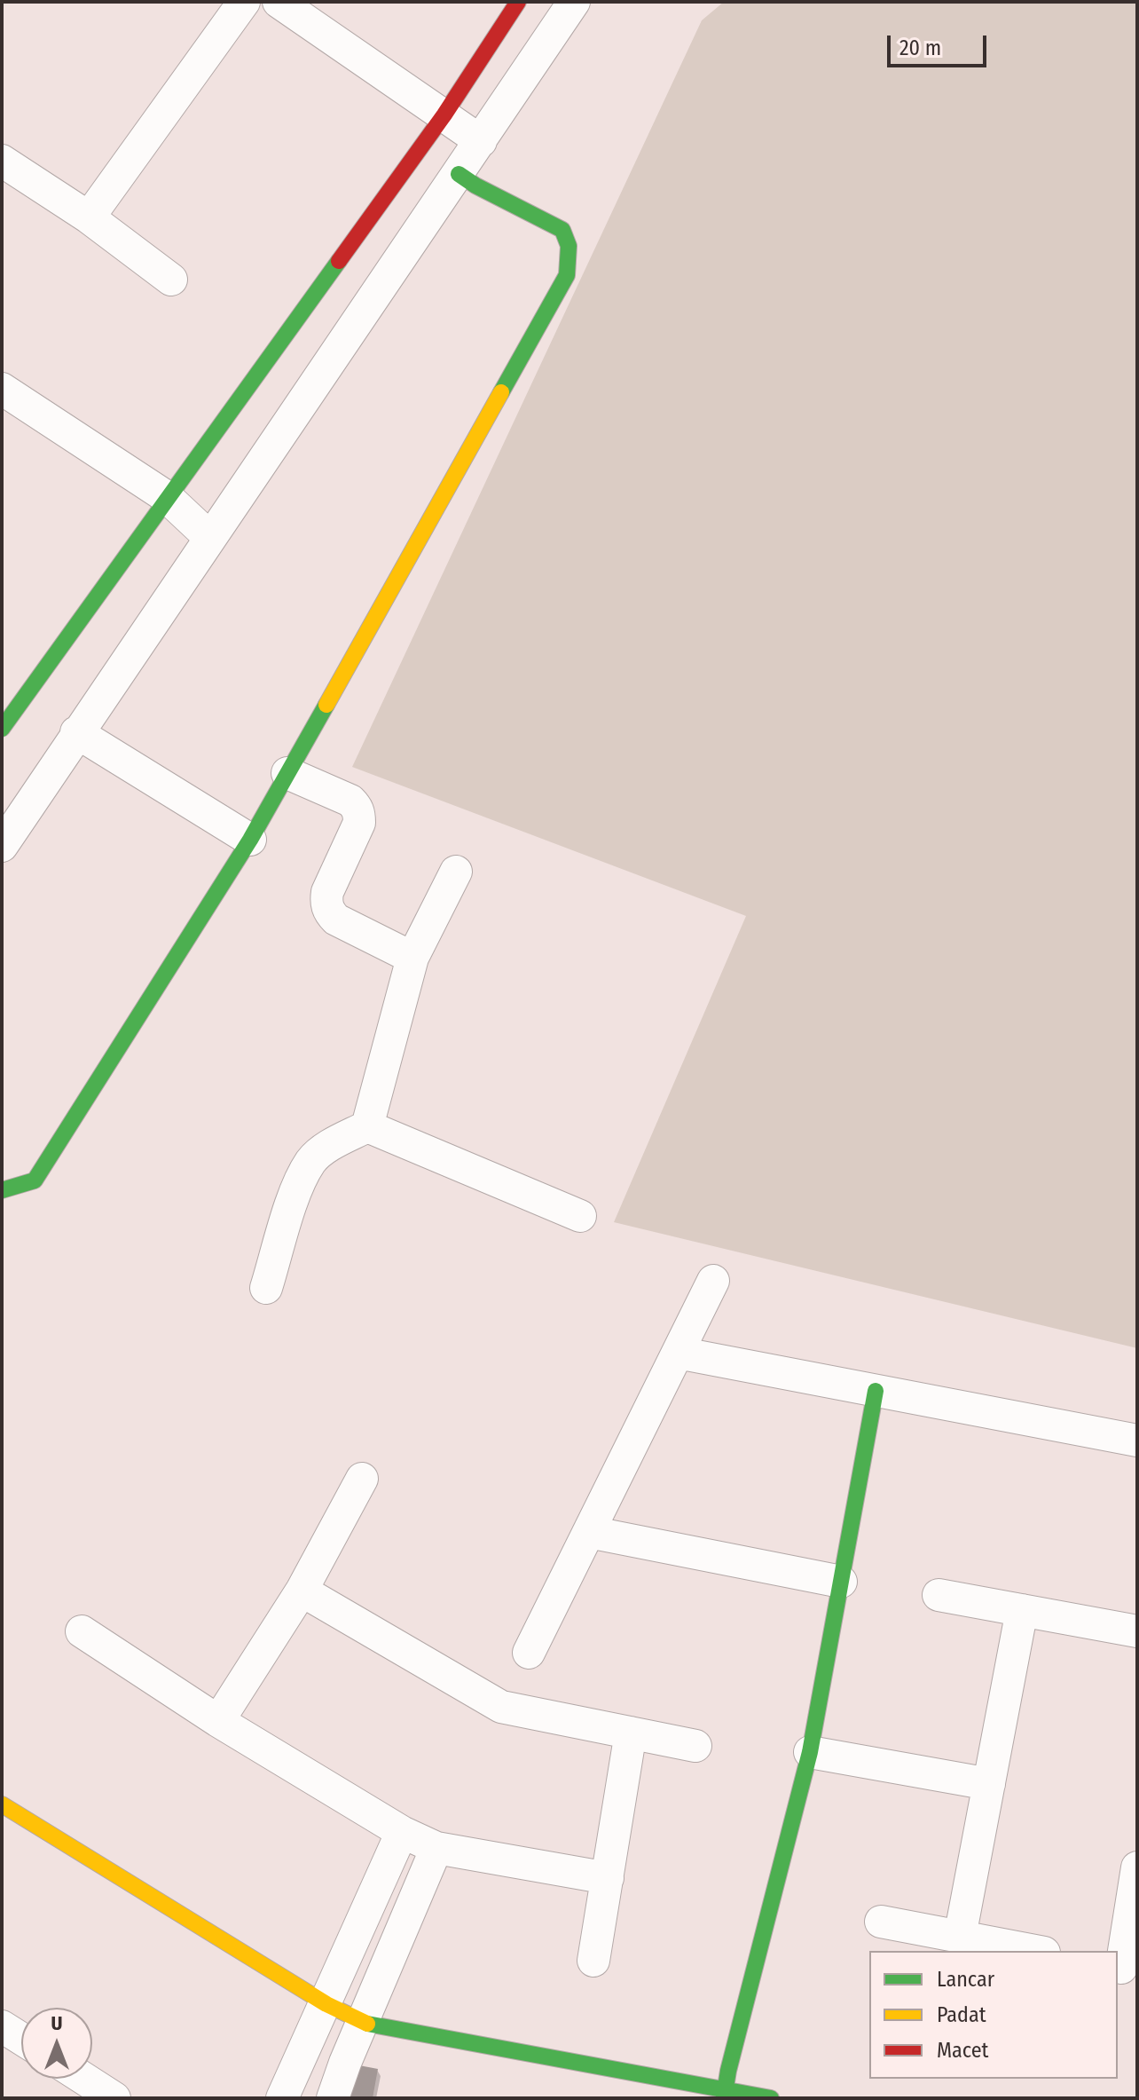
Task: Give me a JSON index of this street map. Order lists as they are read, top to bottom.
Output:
{
  "legend": ["Lancar", "Padat", "Macet"],
  "scale_bar": "20 m",
  "north": "top"
}
